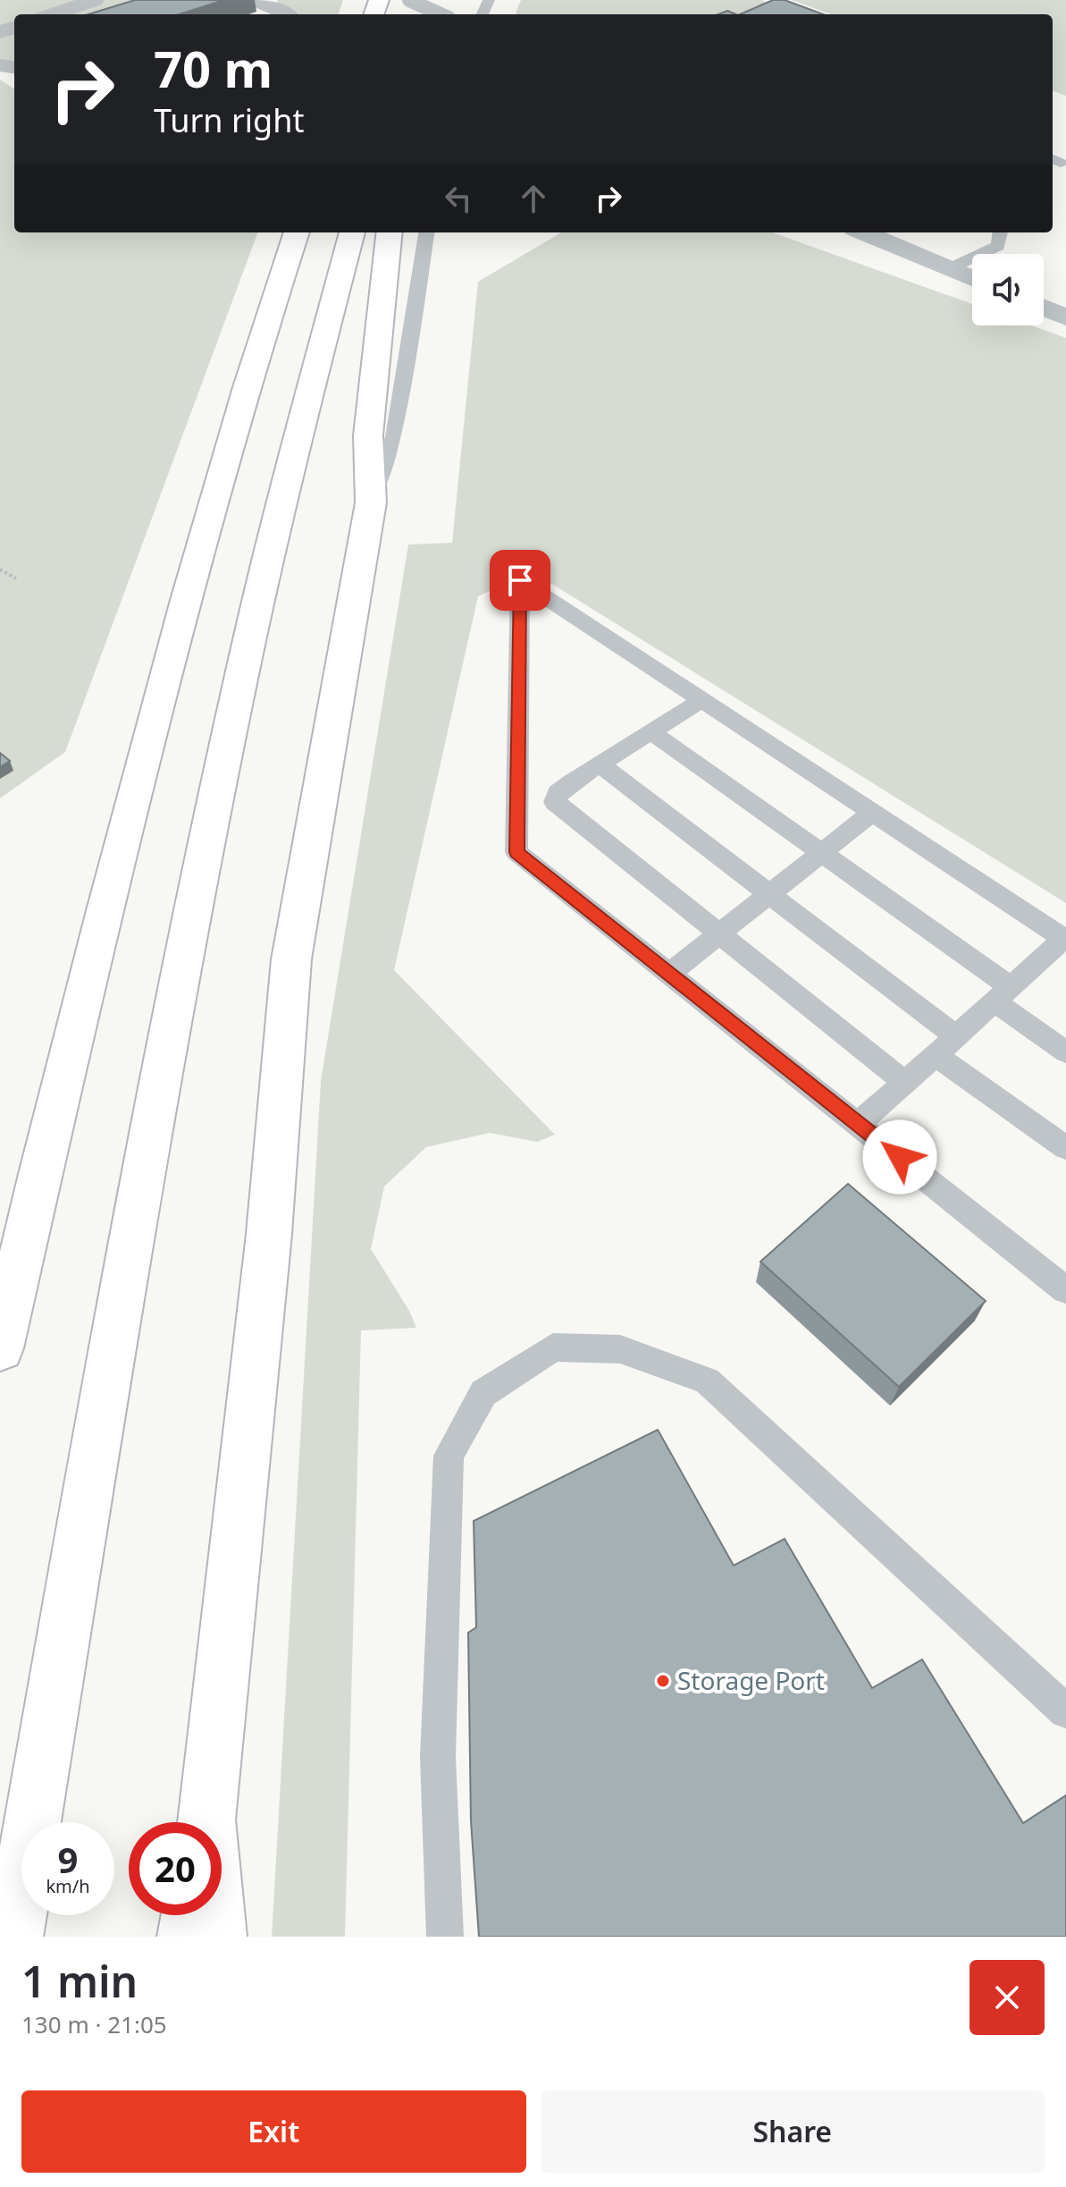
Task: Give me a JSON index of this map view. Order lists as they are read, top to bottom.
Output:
{
  "places": ["Storage Port"],
  "page": {
    "turn": ["70 m", "Turn right"],
    "speed": "9 km/h",
    "limit": "20",
    "heading": ["1 min", "130 m · 21:05"],
    "buttons": ["Exit", "Share"]
  }
}
